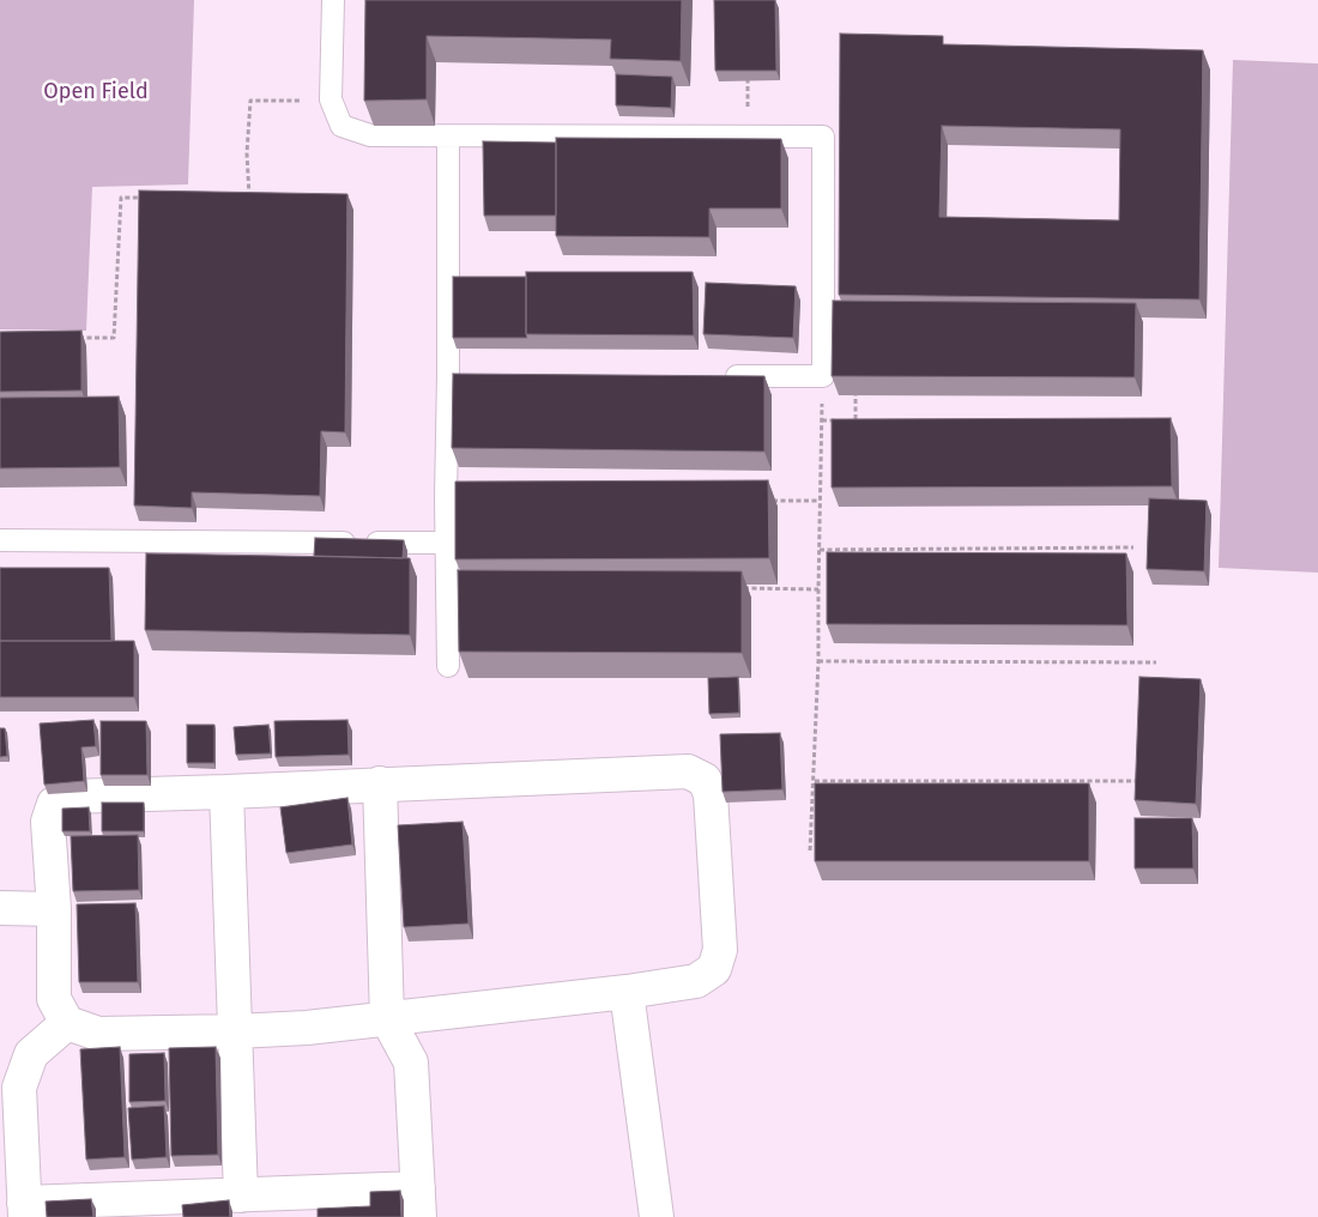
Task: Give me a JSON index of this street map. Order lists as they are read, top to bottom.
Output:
{
  "parks": ["Open Field"]
}
